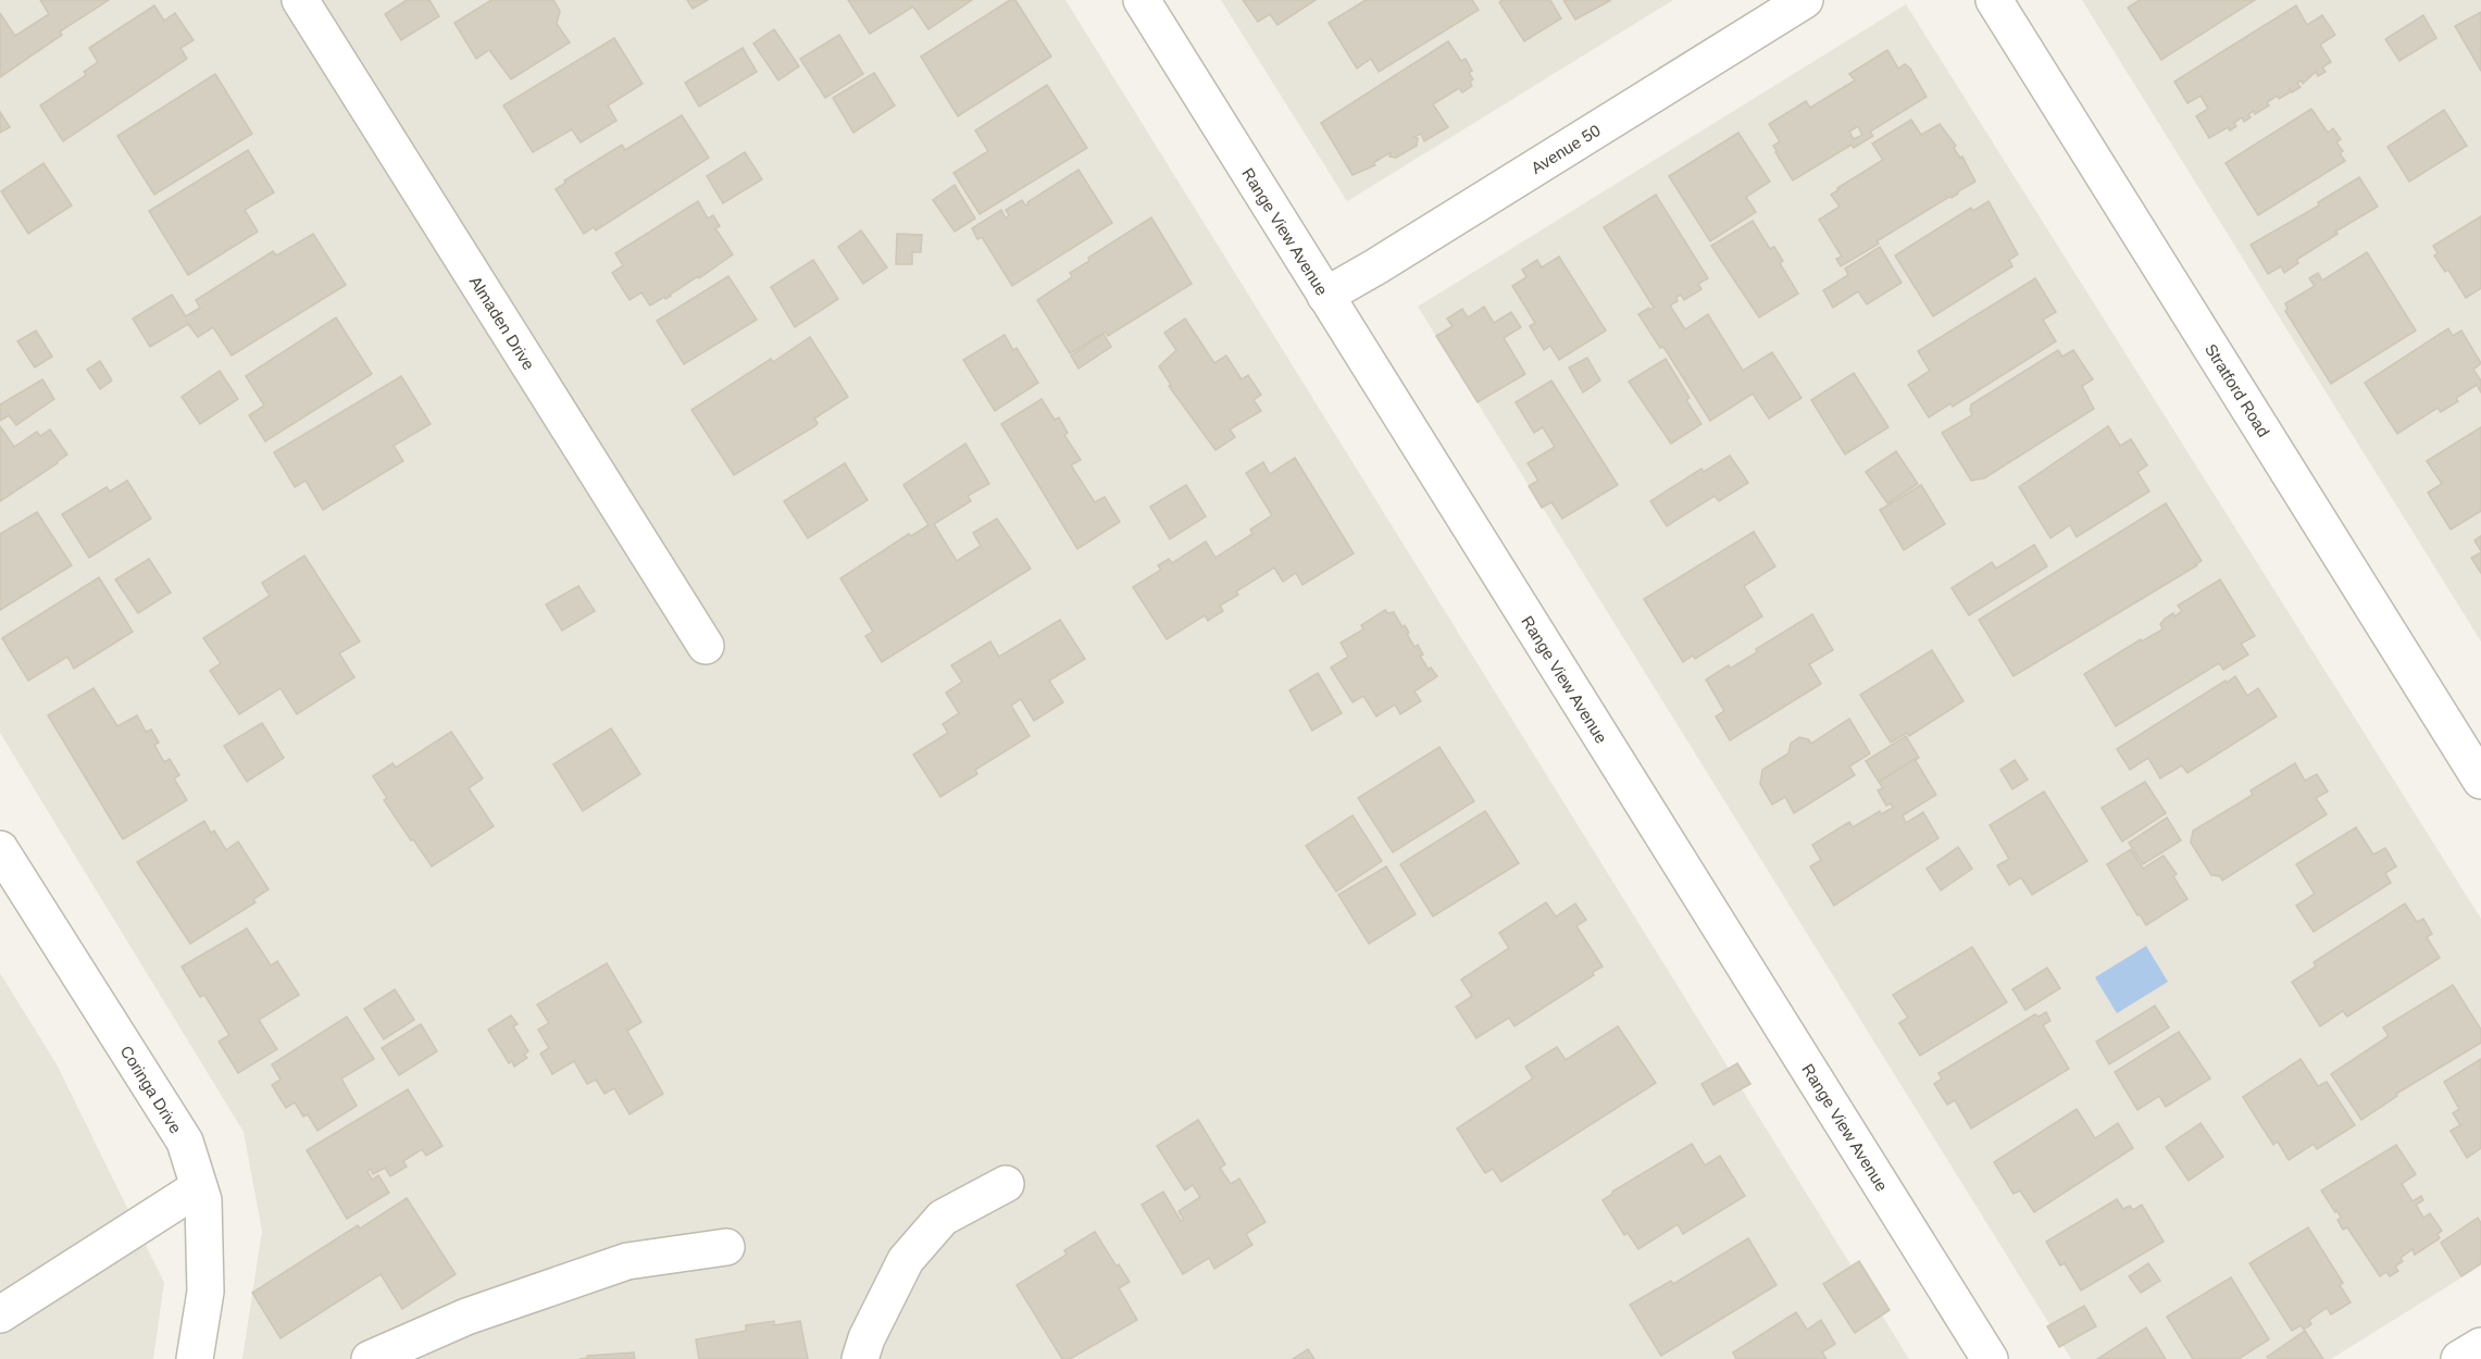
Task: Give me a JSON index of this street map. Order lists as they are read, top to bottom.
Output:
{
  "streets": {
    "street": [
      "Avenue 50",
      "Range View Avenue",
      "Almaden Drive",
      "Stratford Road",
      "Coringa Drive"
    ]
  },
  "crossings": [
    ["Avenue 50", "Range View Avenue"]
  ]
}
